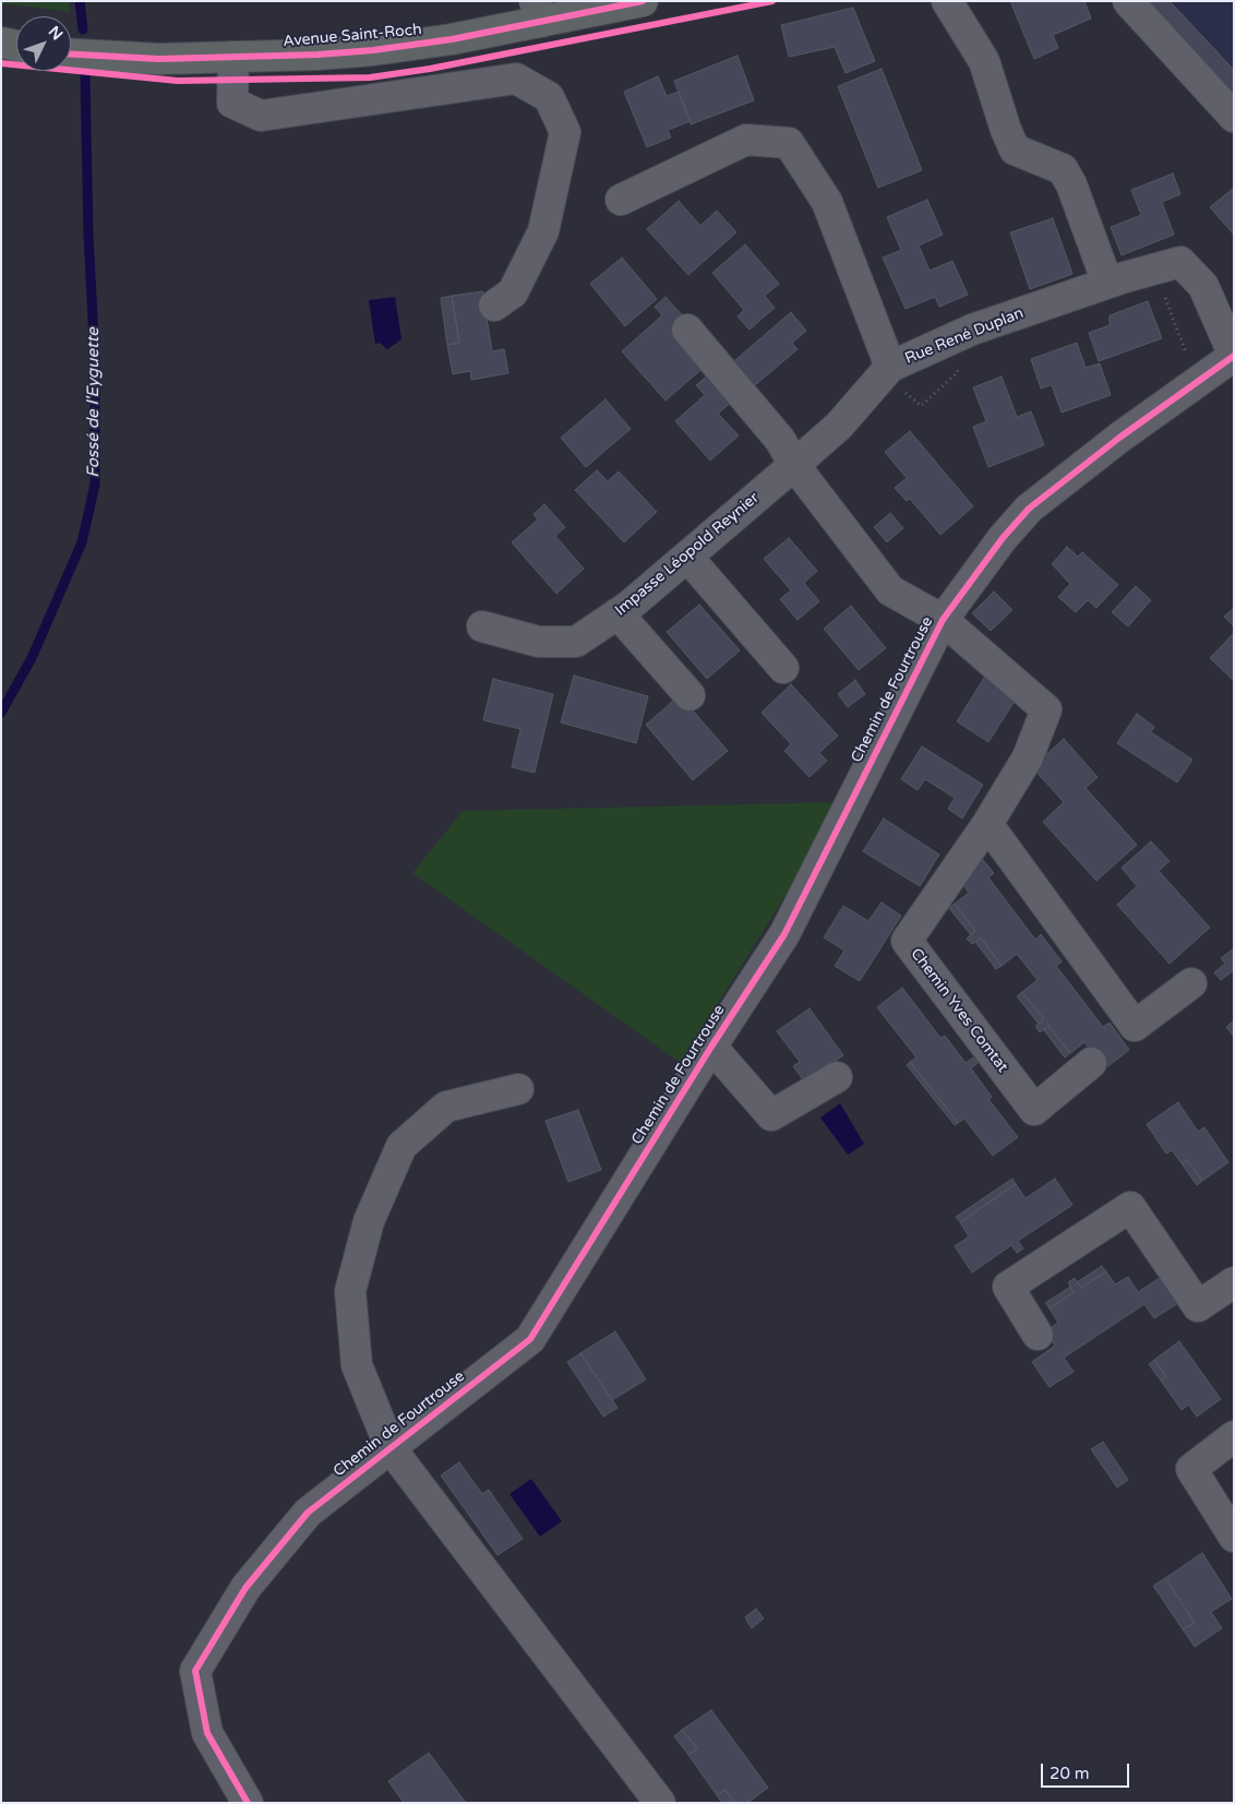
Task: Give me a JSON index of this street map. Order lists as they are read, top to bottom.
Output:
{
  "streets": {
    "main road": ["Avenue Saint-Roch"],
    "street": [
      "Rue René Duplan",
      "Impasse Léopold Reynier",
      "Chemin de Fourtrouse",
      "Chemin Yves Comtat"
    ]
  },
  "crossings": [
    ["Rue René Duplan", "Impasse Léopold Reynier"],
    ["Rue René Duplan", "Chemin de Fourtrouse"],
    ["Chemin de Fourtrouse", "Chemin Yves Comtat"]
  ],
  "water": ["Fossé de l'Eyguette"],
  "scale_bar": "20 m",
  "north": "top right"
}
